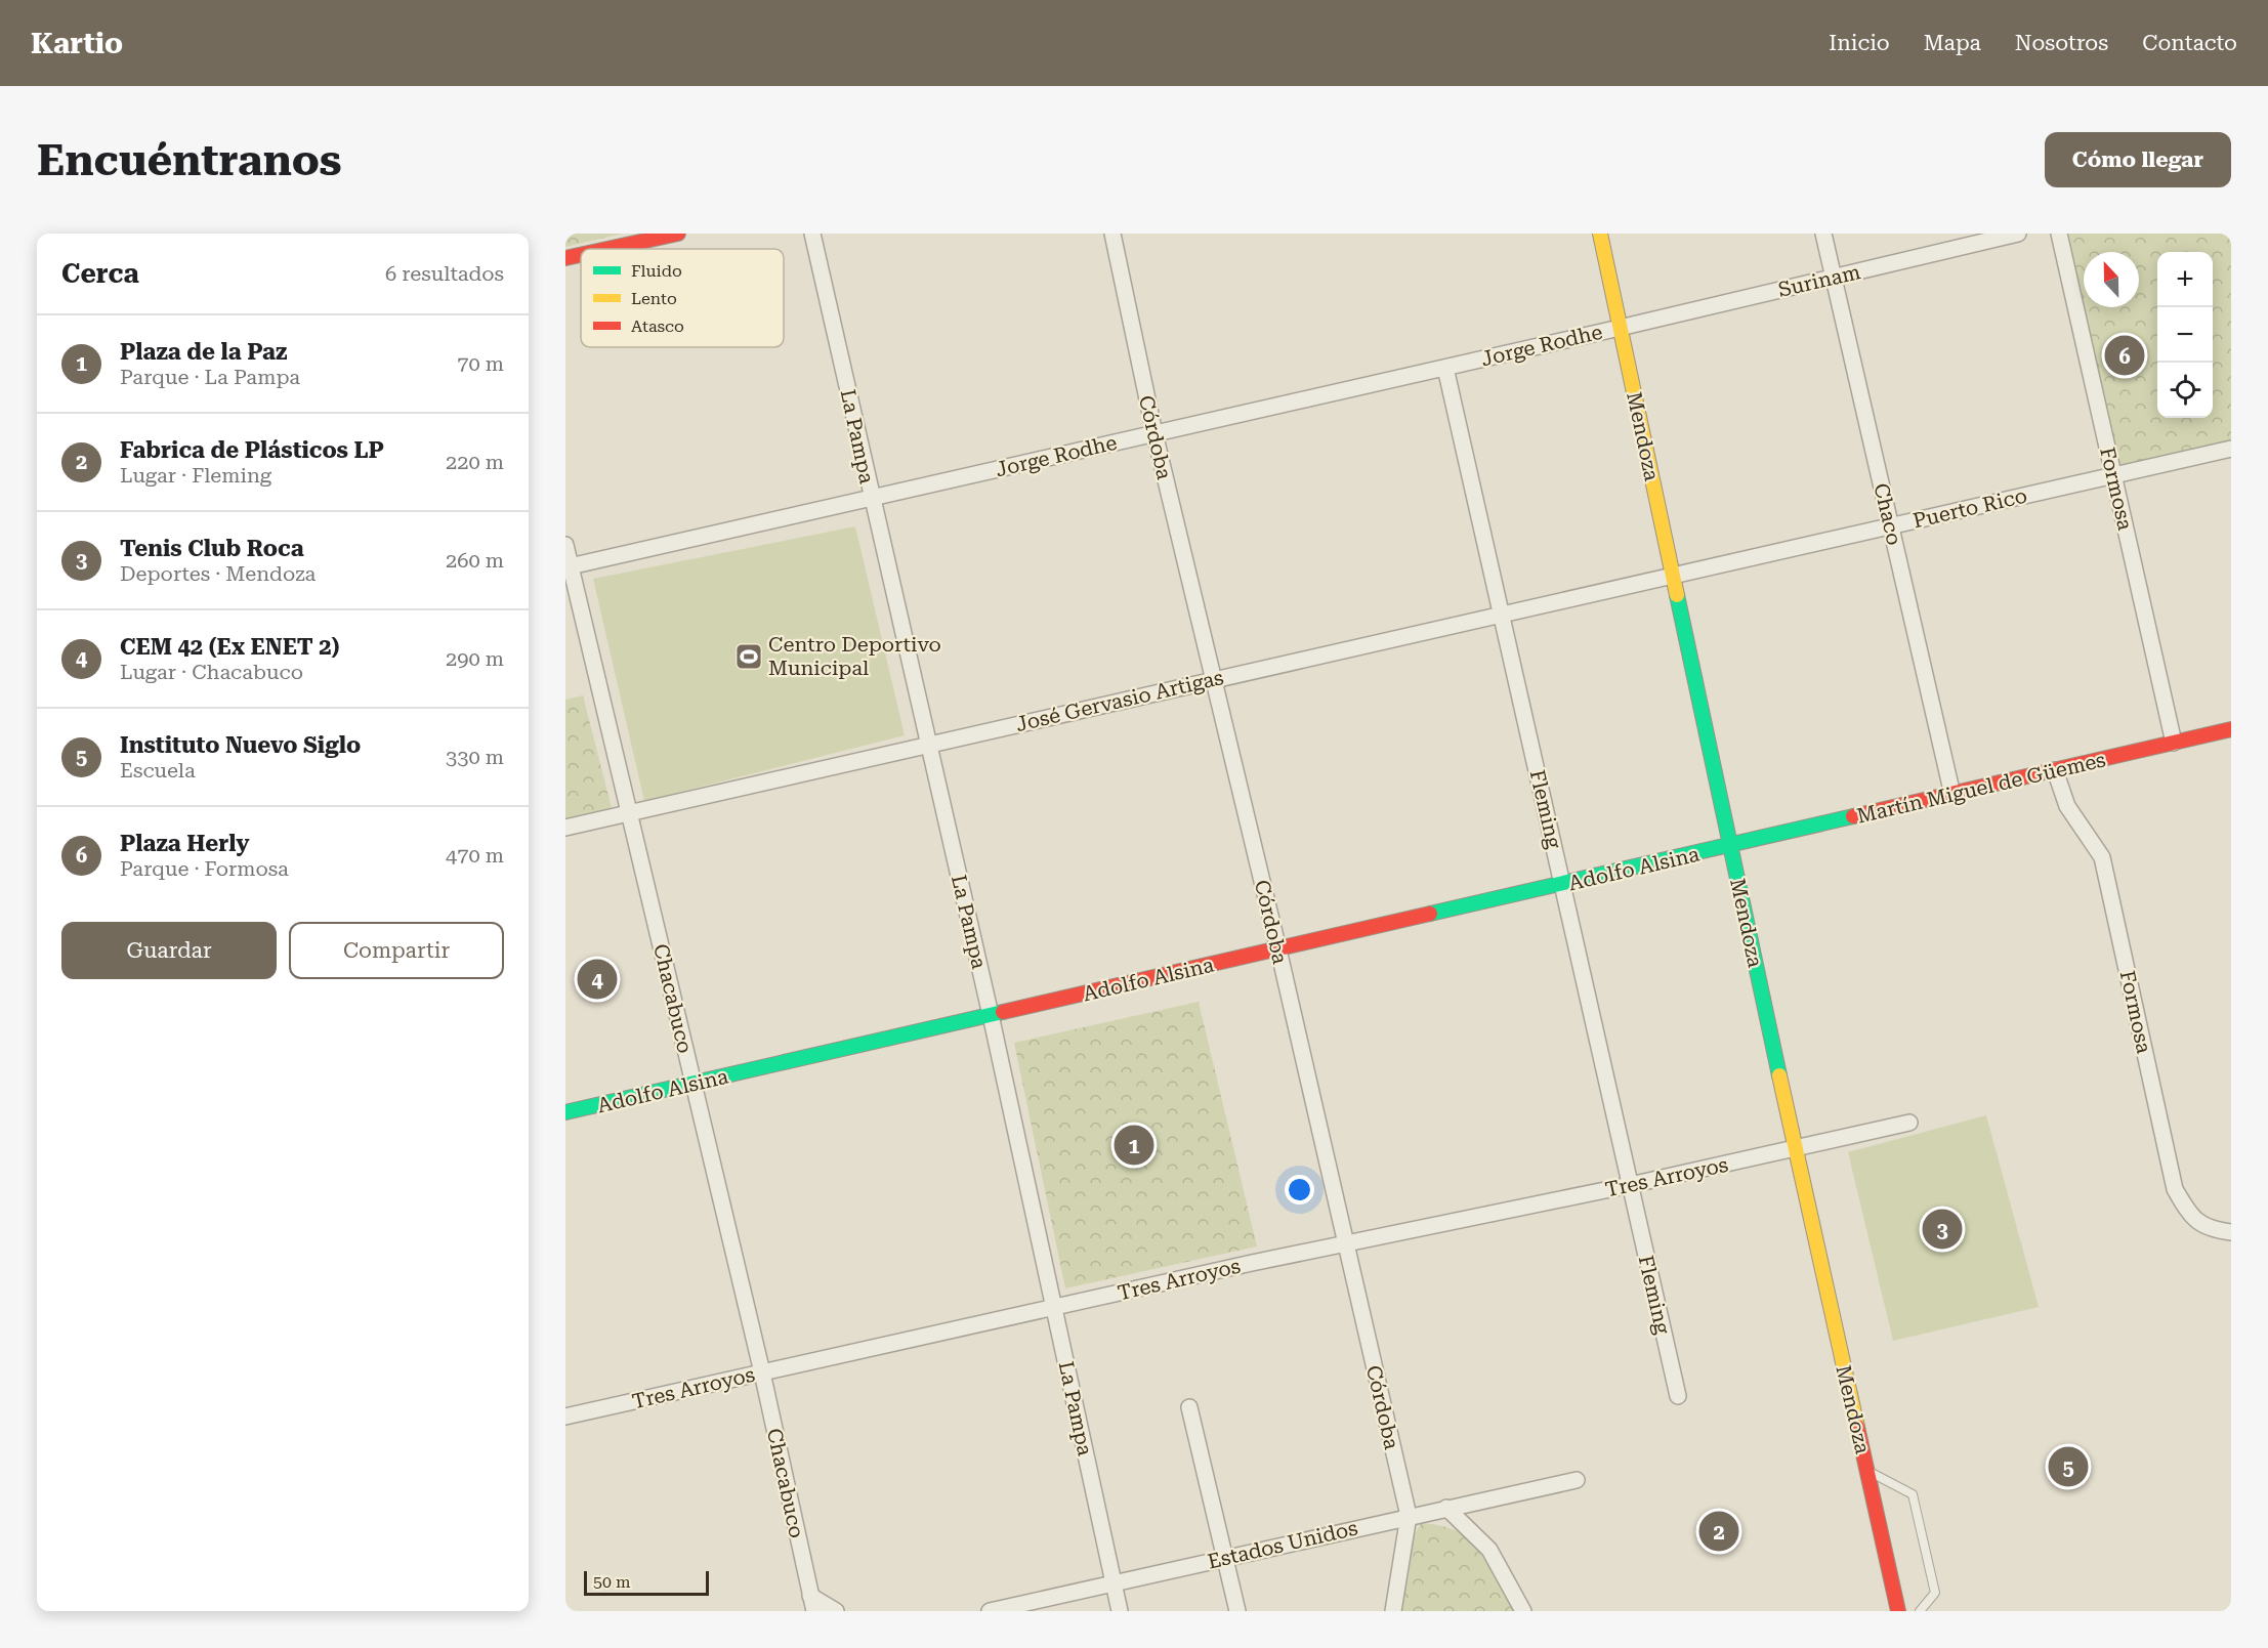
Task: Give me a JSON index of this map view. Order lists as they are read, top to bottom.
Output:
{
  "streets": {
    "main road": ["Mendoza", "Martín Miguel de Güemes", "Adolfo Alsina"],
    "street": [
      "Surinam",
      "Jorge Rodhe",
      "La Pampa",
      "Córdoba",
      "Formosa",
      "Puerto Rico",
      "Chaco",
      "José Gervasio Artigas",
      "Fleming",
      "Chacabuco",
      "Tres Arroyos",
      "Estados Unidos"
    ]
  },
  "crossings": [
    ["Surinam", "Jorge Rodhe"],
    ["Surinam", "Mendoza"],
    ["Surinam", "Chaco"],
    ["Jorge Rodhe", "La Pampa"],
    ["Jorge Rodhe", "Mendoza"],
    ["Jorge Rodhe", "Córdoba"],
    ["Jorge Rodhe", "Fleming"],
    ["Jorge Rodhe", "Chacabuco"],
    ["La Pampa", "José Gervasio Artigas"],
    ["La Pampa", "Adolfo Alsina"],
    ["La Pampa", "Tres Arroyos"],
    ["La Pampa", "Estados Unidos"],
    ["Mendoza", "Puerto Rico"],
    ["Mendoza", "José Gervasio Artigas"],
    ["Mendoza", "Martín Miguel de Güemes"],
    ["Mendoza", "Adolfo Alsina"],
    ["Mendoza", "Tres Arroyos"],
    ["Córdoba", "José Gervasio Artigas"],
    ["Córdoba", "Adolfo Alsina"],
    ["Córdoba", "Tres Arroyos"],
    ["Córdoba", "Estados Unidos"],
    ["Formosa", "Puerto Rico"],
    ["Formosa", "Martín Miguel de Güemes"],
    ["Puerto Rico", "Chaco"],
    ["Puerto Rico", "José Gervasio Artigas"],
    ["Chaco", "Martín Miguel de Güemes"],
    ["José Gervasio Artigas", "Fleming"],
    ["José Gervasio Artigas", "Chacabuco"],
    ["Martín Miguel de Güemes", "Adolfo Alsina"],
    ["Fleming", "Adolfo Alsina"],
    ["Fleming", "Tres Arroyos"],
    ["Adolfo Alsina", "Chacabuco"],
    ["Chacabuco", "Tres Arroyos"]
  ],
  "places": {
    "sports": ["Centro Deportivo Municipal"]
  },
  "legend": ["Fluido", "Lento", "Atasco"],
  "scale_bar": "50 m",
  "north": "top",
  "page": {
    "header": "Kartio",
    "nav": [
      "Inicio",
      "Mapa",
      "Nosotros",
      "Contacto"
    ],
    "buttons": [
      "Cómo llegar",
      ["Guardar", "Compartir"]
    ],
    "title": "Encuéntranos",
    "heading": ["Cerca", "6 resultados"],
    "map_buttons": ["+", "−"],
    "list": [
      {
        "mark": "1",
        "name": "Plaza de la Paz",
        "note": "Parque · La Pampa",
        "value": "70 m"
      },
      {
        "mark": "2",
        "name": "Fabrica de Plásticos LP",
        "note": "Lugar · Fleming",
        "value": "220 m"
      },
      {
        "mark": "3",
        "name": "Tenis Club Roca",
        "note": "Deportes · Mendoza",
        "value": "260 m"
      },
      {
        "mark": "4",
        "name": "CEM 42 (Ex ENET 2)",
        "note": "Lugar · Chacabuco",
        "value": "290 m"
      },
      {
        "mark": "5",
        "name": "Instituto Nuevo Siglo",
        "note": "Escuela",
        "value": "330 m"
      },
      {
        "mark": "6",
        "name": "Plaza Herly",
        "note": "Parque · Formosa",
        "value": "470 m"
      }
    ],
    "pins": [
      "6",
      "4",
      "1",
      "3",
      "5",
      "2"
    ],
    "scale": "50 m"
  }
}
